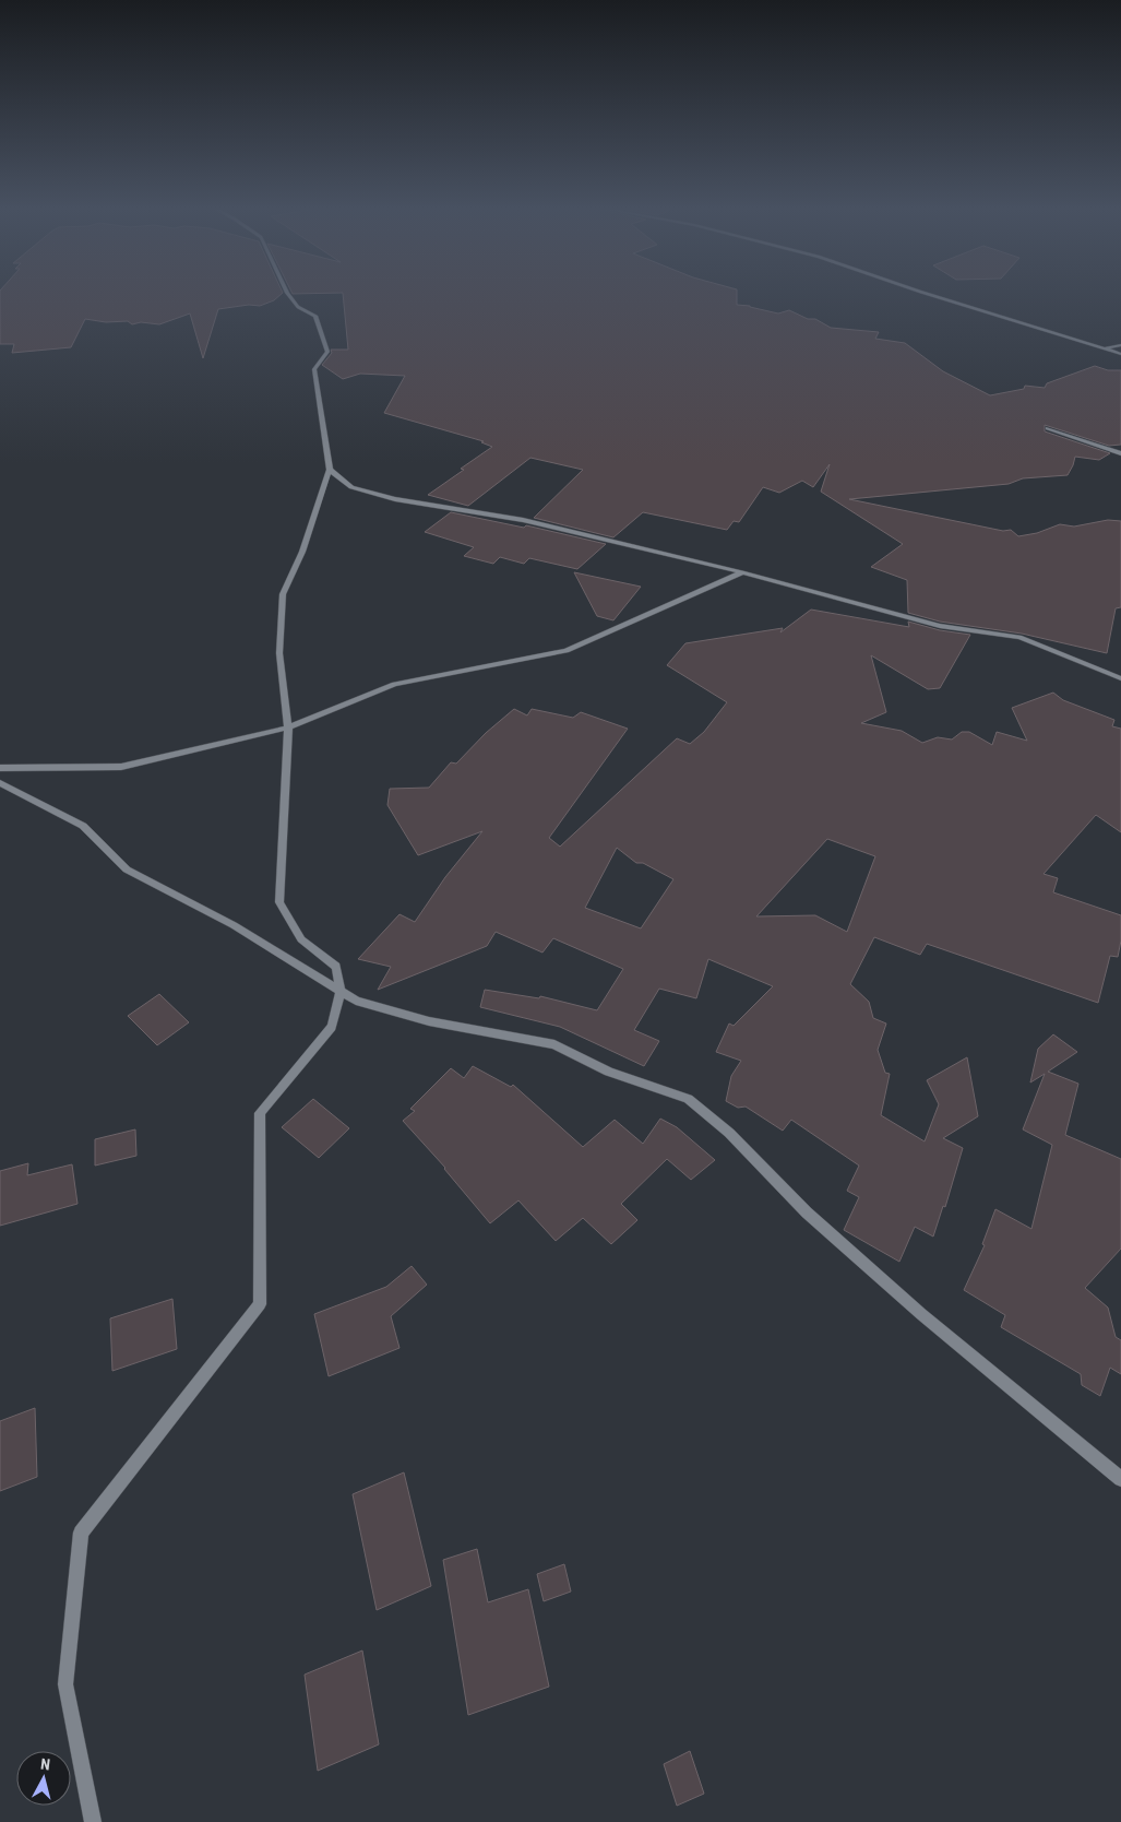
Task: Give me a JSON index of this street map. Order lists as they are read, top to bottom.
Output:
{
  "north": "top"
}
